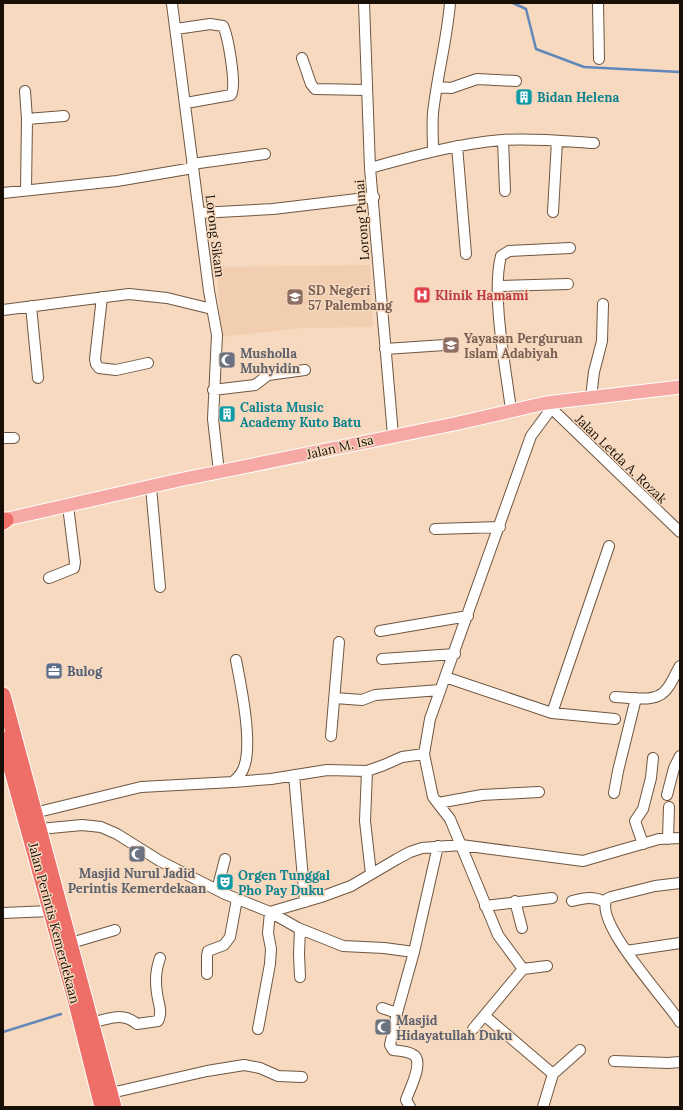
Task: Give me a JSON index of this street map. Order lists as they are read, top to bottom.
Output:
{
  "streets": {
    "highway": ["Jalan Perintis Kemerdekaan"],
    "main road": ["Jalan M. Isa"],
    "street": ["Lorong Punai", "Lorong Sikam", "Jalan Letda A. Rozak"]
  },
  "crossings": [
    ["Lorong Punai", "Jalan M. Isa"],
    ["Lorong Sikam", "Jalan M. Isa"],
    ["Jalan M. Isa", "Jalan Letda A. Rozak"]
  ],
  "places": {
    "building": ["Bidan Helena", "Calista Music Academy Kuto Batu"],
    "hospital": ["Klinik Hamami"],
    "school or university": ["SD Negeri 57 Palembang", "Yayasan Perguruan Islam Adabiyah"],
    "mosque": ["Musholla Muhyidin", "Masjid Nurul Jadid Perintis Kemerdekaan", "Masjid Hidayatullah Duku"],
    "office": ["Bulog"],
    "theatre": ["Orgen Tunggal Pho Pay Duku"]
  }
}
